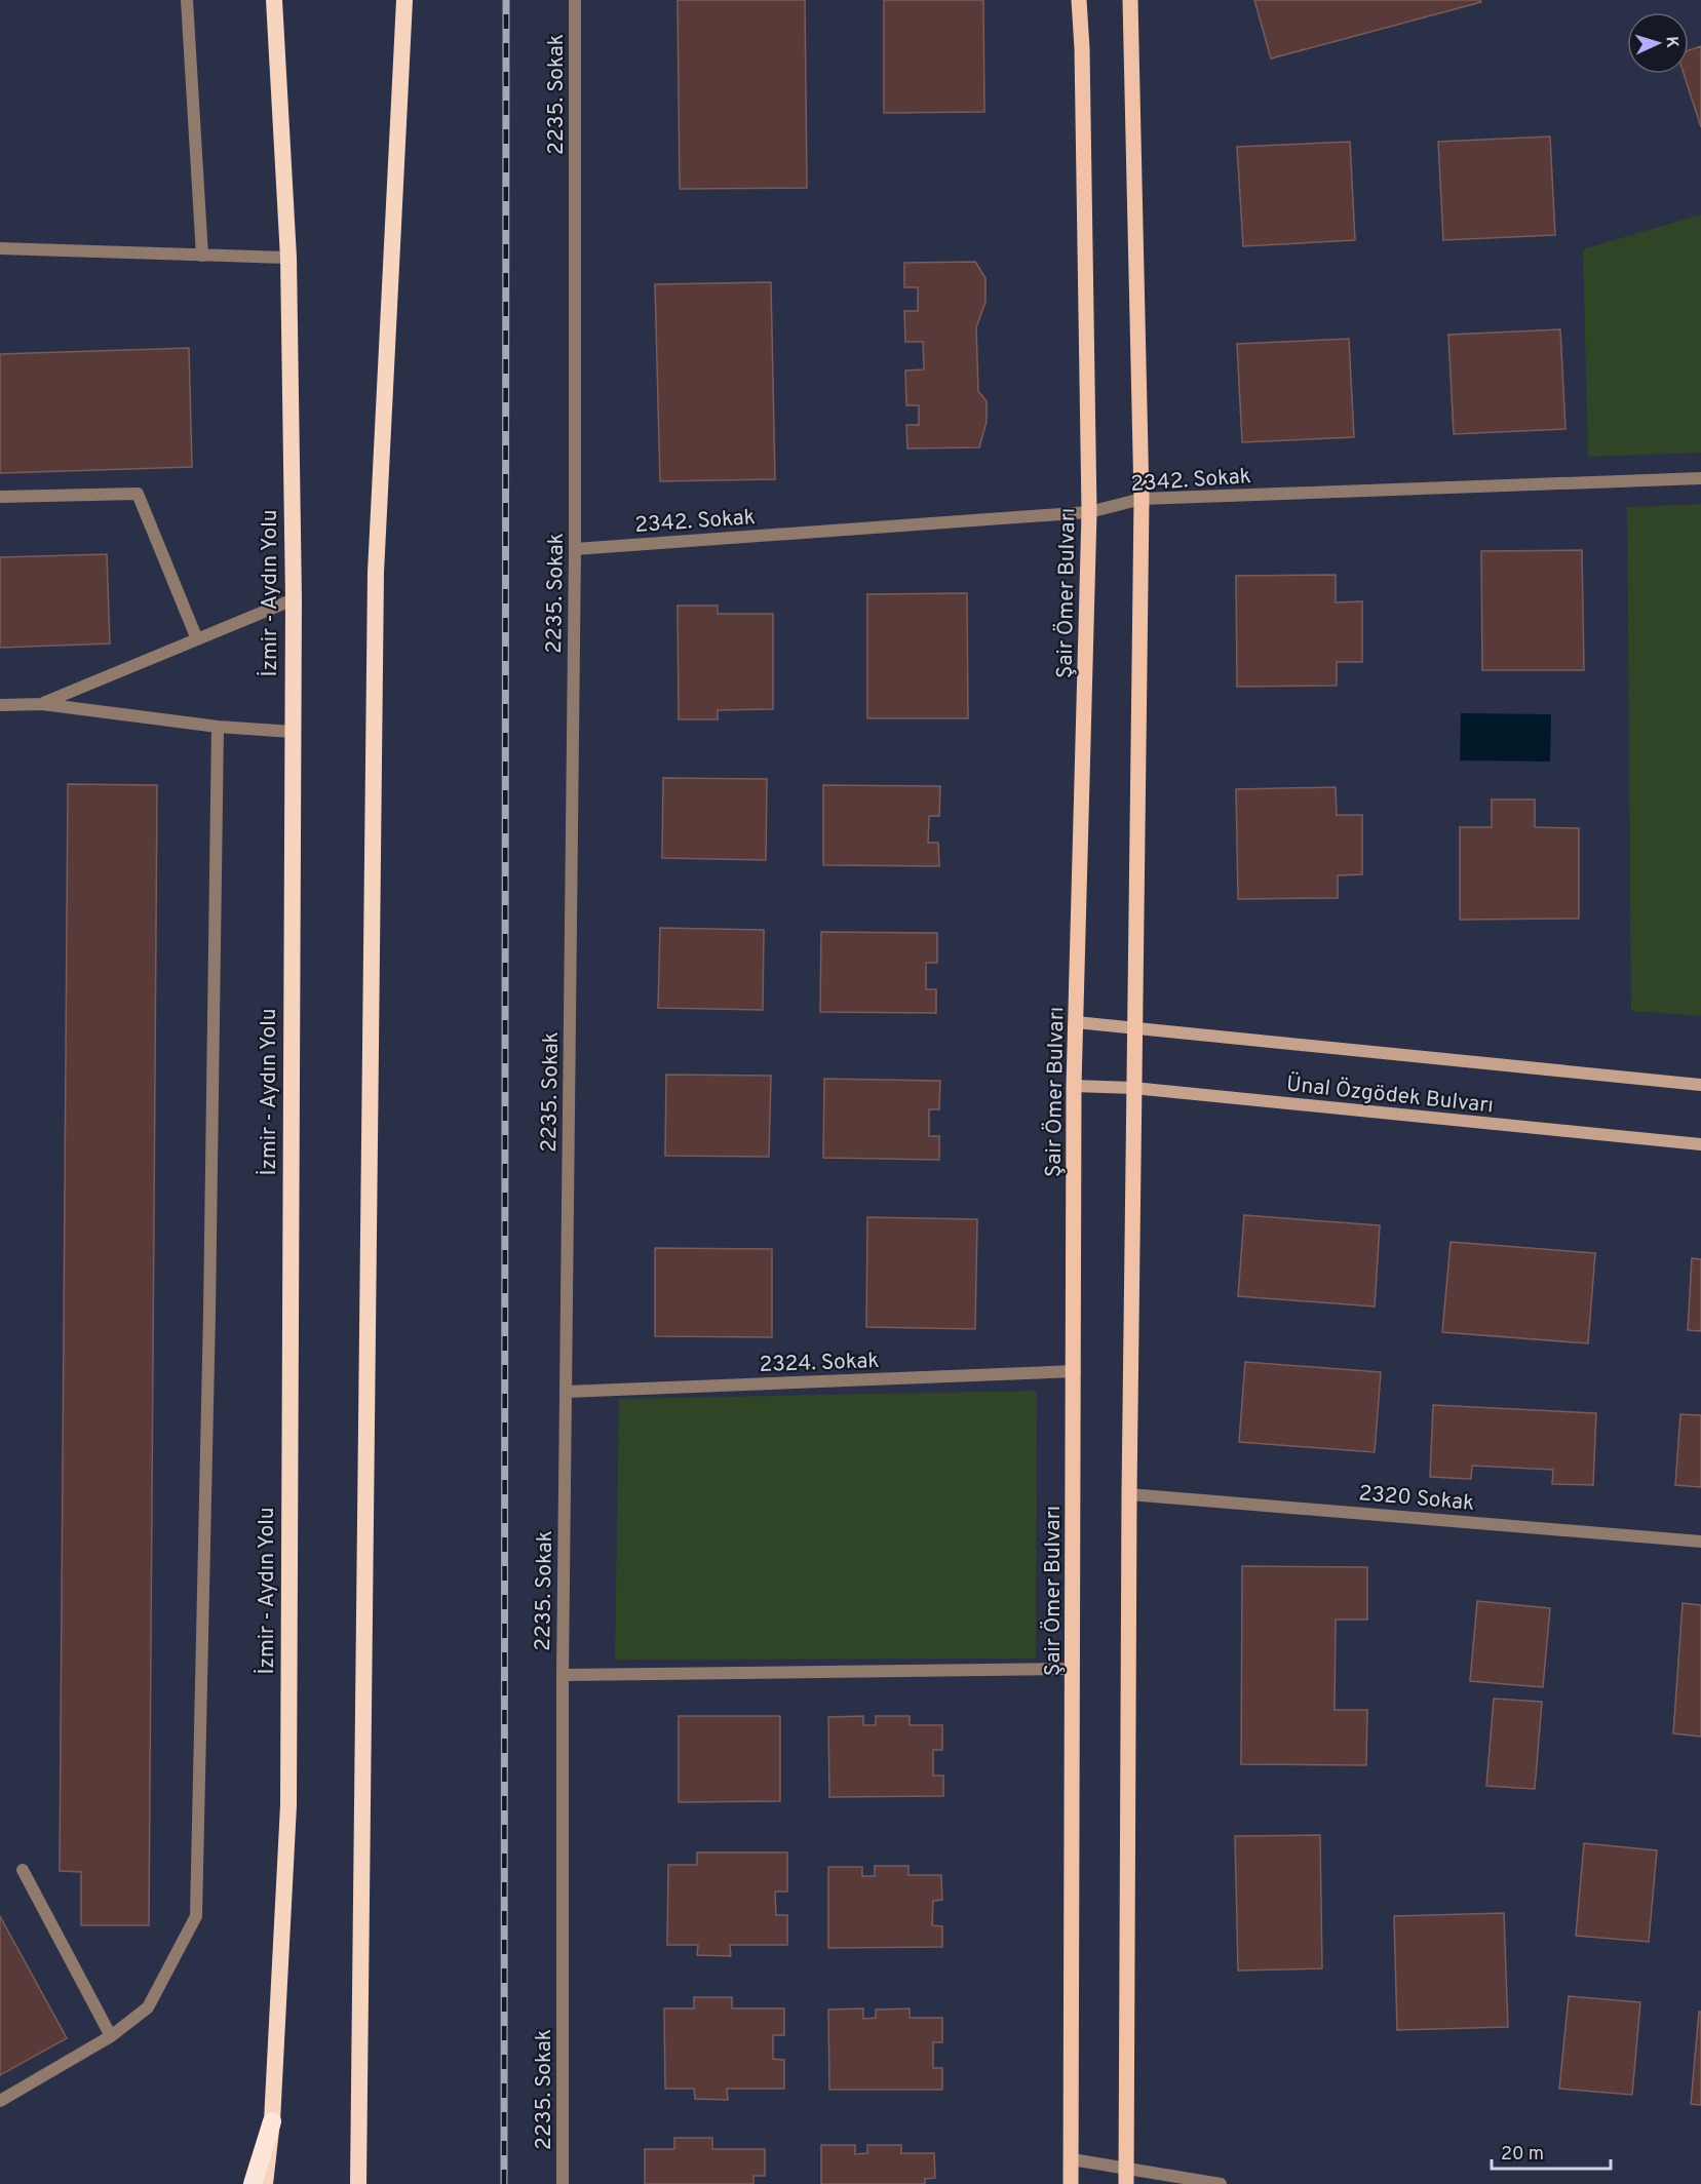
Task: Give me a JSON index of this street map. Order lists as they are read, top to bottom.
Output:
{
  "streets": {
    "highway": ["İzmir - Aydın Yolu"],
    "main road": ["Şair Ömer Bulvarı", "Ünal Özgödek Bulvarı"],
    "street": [
      "2235. Sokak",
      "2342. Sokak",
      "2324. Sokak",
      "2320 Sokak"
    ]
  },
  "crossings": [
    ["2235. Sokak", "2342. Sokak"],
    ["2235. Sokak", "2324. Sokak"],
    ["2342. Sokak", "Şair Ömer Bulvarı"],
    ["Şair Ömer Bulvarı", "Ünal Özgödek Bulvarı"],
    ["Şair Ömer Bulvarı", "2324. Sokak"]
  ],
  "scale_bar": "20 m",
  "north": "right"
}
